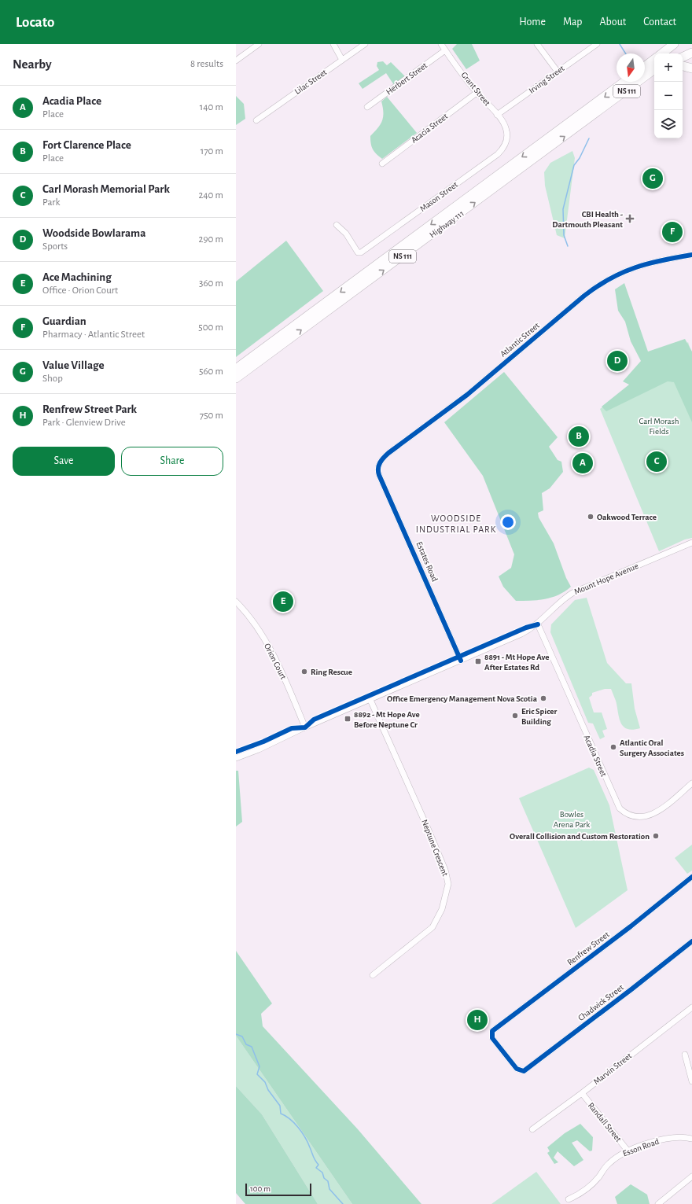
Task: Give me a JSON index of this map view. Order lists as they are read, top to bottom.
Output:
{
  "streets": {
    "highway": ["NS 111", "Highway 111"],
    "street": [
      "Herbert Street",
      "Irving Street",
      "Lilac Street",
      "Grant Street",
      "Acacia Street",
      "Mason Street",
      "Atlantic Street",
      "Estates Road",
      "Mount Hope Avenue",
      "Orion Court",
      "Acadia Street",
      "Neptune Crescent",
      "Renfrew Street",
      "Chadwick Street",
      "Marvin Street",
      "Randall Street",
      "Esson Road"
    ]
  },
  "crossings": [
    ["Herbert Street", "Grant Street"],
    ["Irving Street", "Grant Street"],
    ["Grant Street", "Acacia Street"],
    ["Grant Street", "Mason Street"],
    ["Atlantic Street", "Estates Road"],
    ["Estates Road", "Mount Hope Avenue"],
    ["Mount Hope Avenue", "Orion Court"],
    ["Mount Hope Avenue", "Acadia Street"],
    ["Mount Hope Avenue", "Neptune Crescent"],
    ["Renfrew Street", "Chadwick Street"],
    ["Marvin Street", "Randall Street"],
    ["Randall Street", "Esson Road"]
  ],
  "districts": ["WOODSIDE INDUSTRIAL PARK"],
  "parks": ["Carl Morash Fields", "Bowles Arena Park"],
  "places": {
    "health": ["CBI Health - Dartmouth Pleasant"],
    "other": [
      "Oakwood Terrace",
      "Ring Rescue",
      "Office Emergency Management Nova Scotia",
      "Eric Spicer Building",
      "Atlantic Oral Surgery Associates",
      "Overall Collision and Custom Restoration"
    ],
    "transit": ["8891 - Mt Hope Ave After Estates Rd", "8892 - Mt Hope Ave Before Neptune Cr"]
  },
  "scale_bar": "100 m",
  "north": "bottom",
  "page": {
    "header": "Locato",
    "nav": [
      "Home",
      "Map",
      "About",
      "Contact"
    ],
    "heading": ["Nearby", "8 results"],
    "map_buttons": ["+", "−"],
    "list": [
      {
        "mark": "A",
        "name": "Acadia Place",
        "note": "Place",
        "value": "140 m"
      },
      {
        "mark": "B",
        "name": "Fort Clarence Place",
        "note": "Place",
        "value": "170 m"
      },
      {
        "mark": "C",
        "name": "Carl Morash Memorial Park",
        "note": "Park",
        "value": "240 m"
      },
      {
        "mark": "D",
        "name": "Woodside Bowlarama",
        "note": "Sports",
        "value": "290 m"
      },
      {
        "mark": "E",
        "name": "Ace Machining",
        "note": "Office · Orion Court",
        "value": "360 m"
      },
      {
        "mark": "F",
        "name": "Guardian",
        "note": "Pharmacy · Atlantic Street",
        "value": "500 m"
      },
      {
        "mark": "G",
        "name": "Value Village",
        "note": "Shop",
        "value": "560 m"
      },
      {
        "mark": "H",
        "name": "Renfrew Street Park",
        "note": "Park · Glenview Drive",
        "value": "750 m"
      }
    ],
    "pins": [
      "G",
      "F",
      "D",
      "B",
      "C",
      "A",
      "E",
      "H"
    ],
    "buttons": ["Save", "Share"],
    "scale": "100 m"
  }
}
